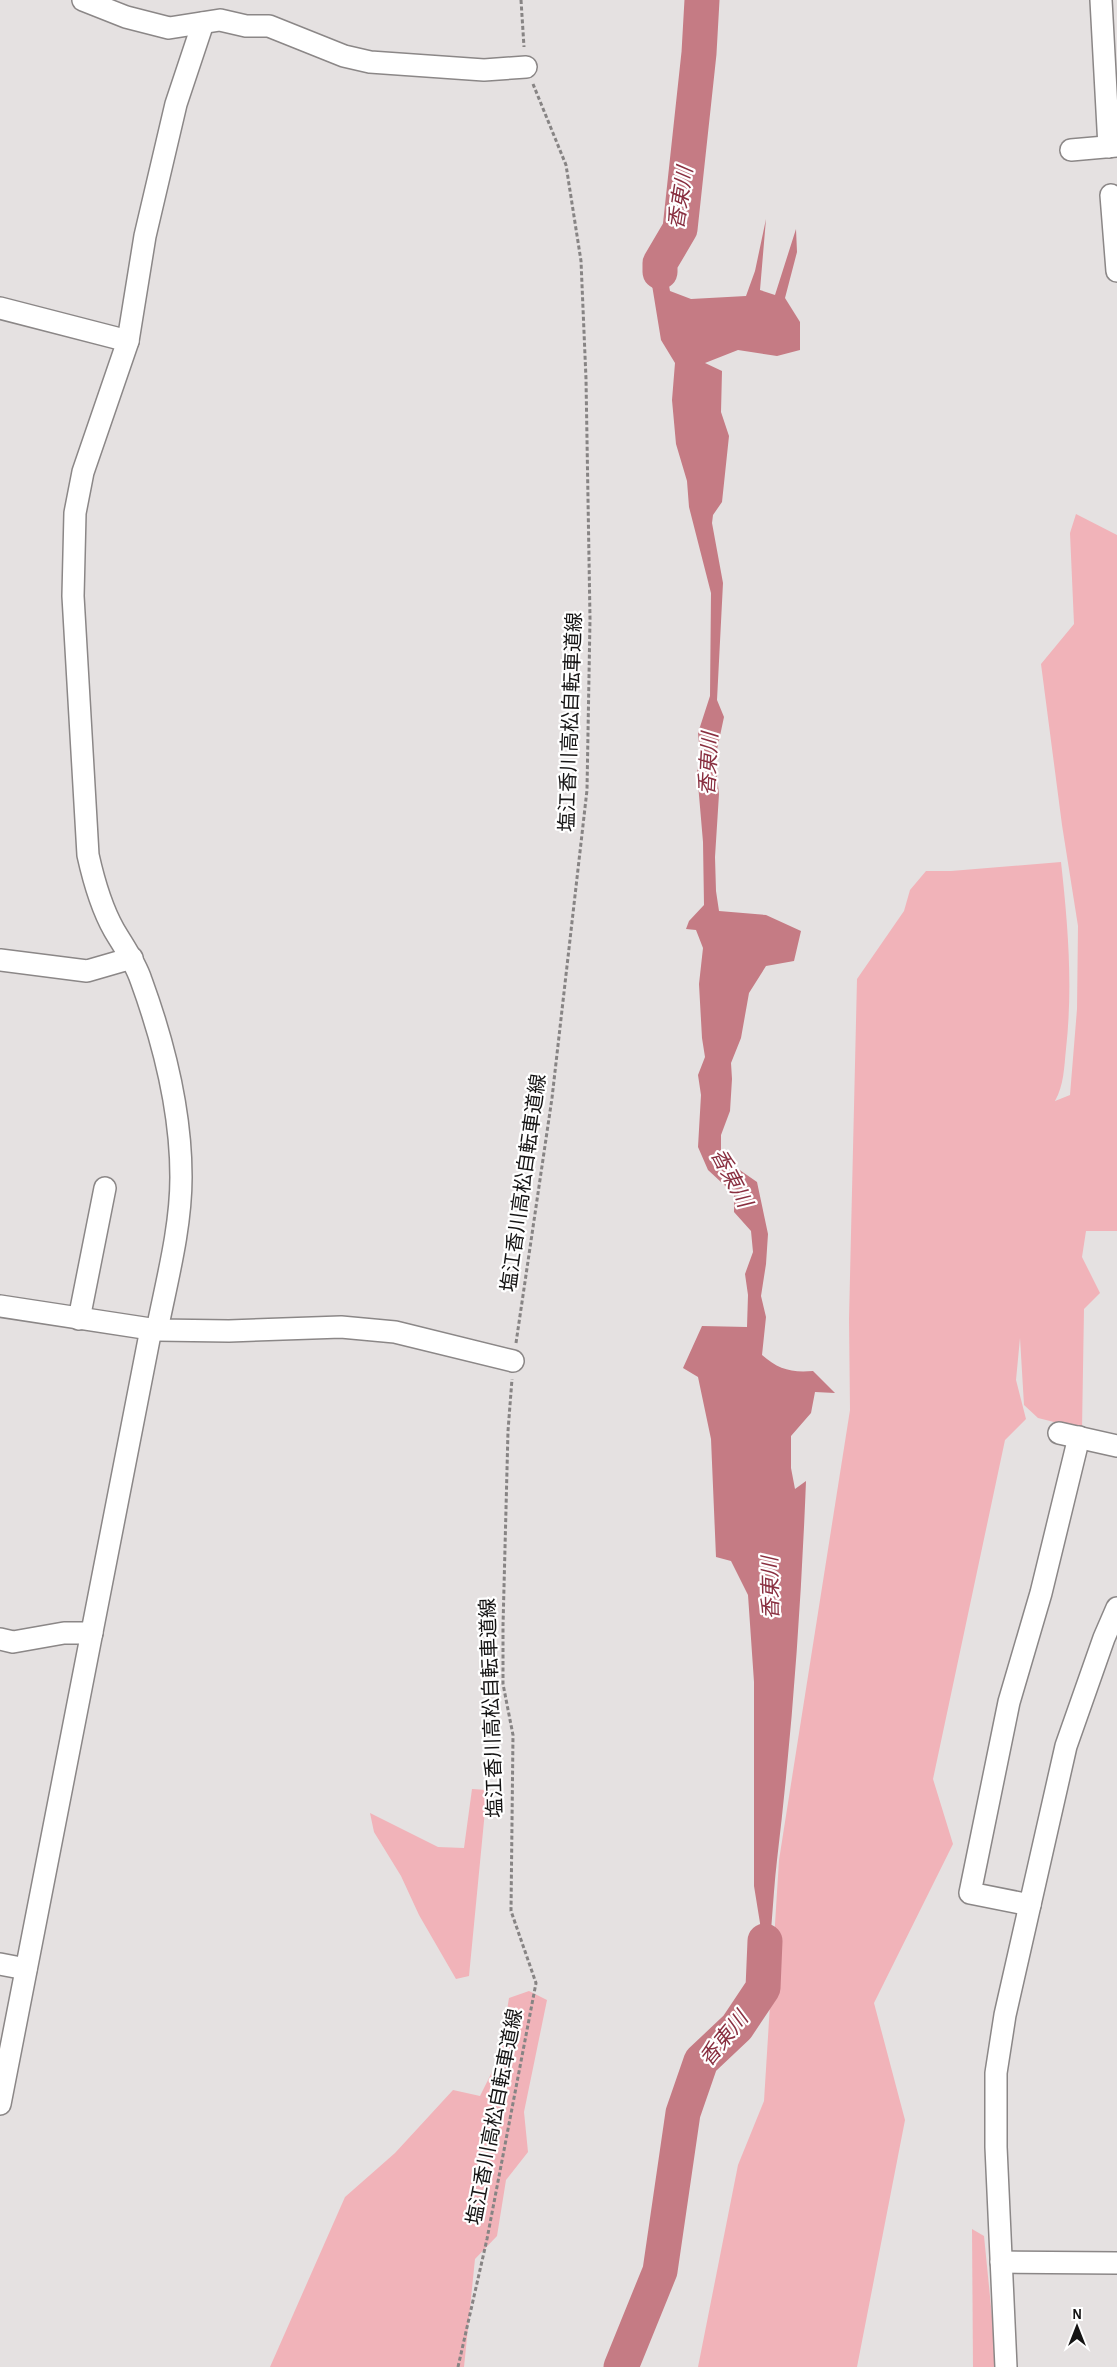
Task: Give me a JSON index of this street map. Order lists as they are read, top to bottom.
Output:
{
  "streets": {
    "path": ["塩江香川高松自転車道線"]
  },
  "water": ["香東川"],
  "north": "top"
}
